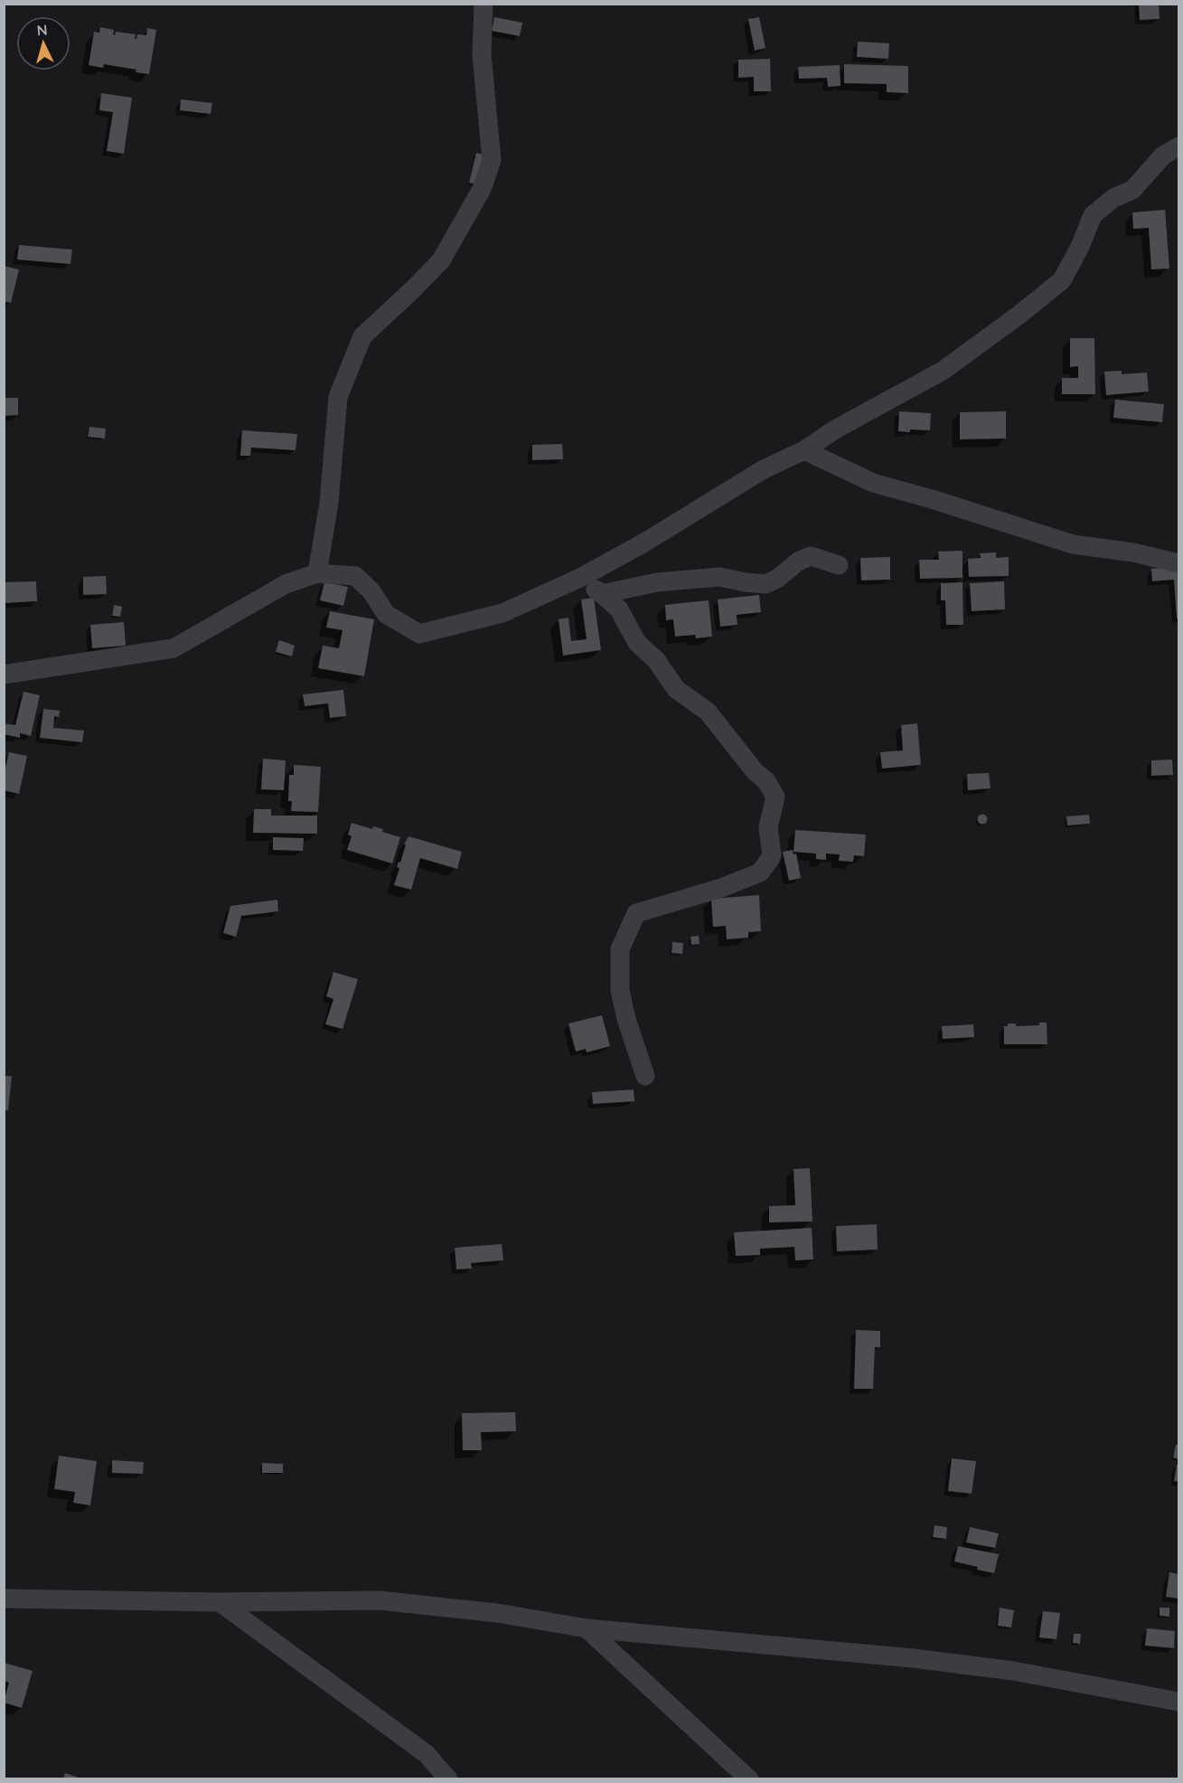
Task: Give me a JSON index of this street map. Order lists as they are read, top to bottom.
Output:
{
  "north": "top"
}
